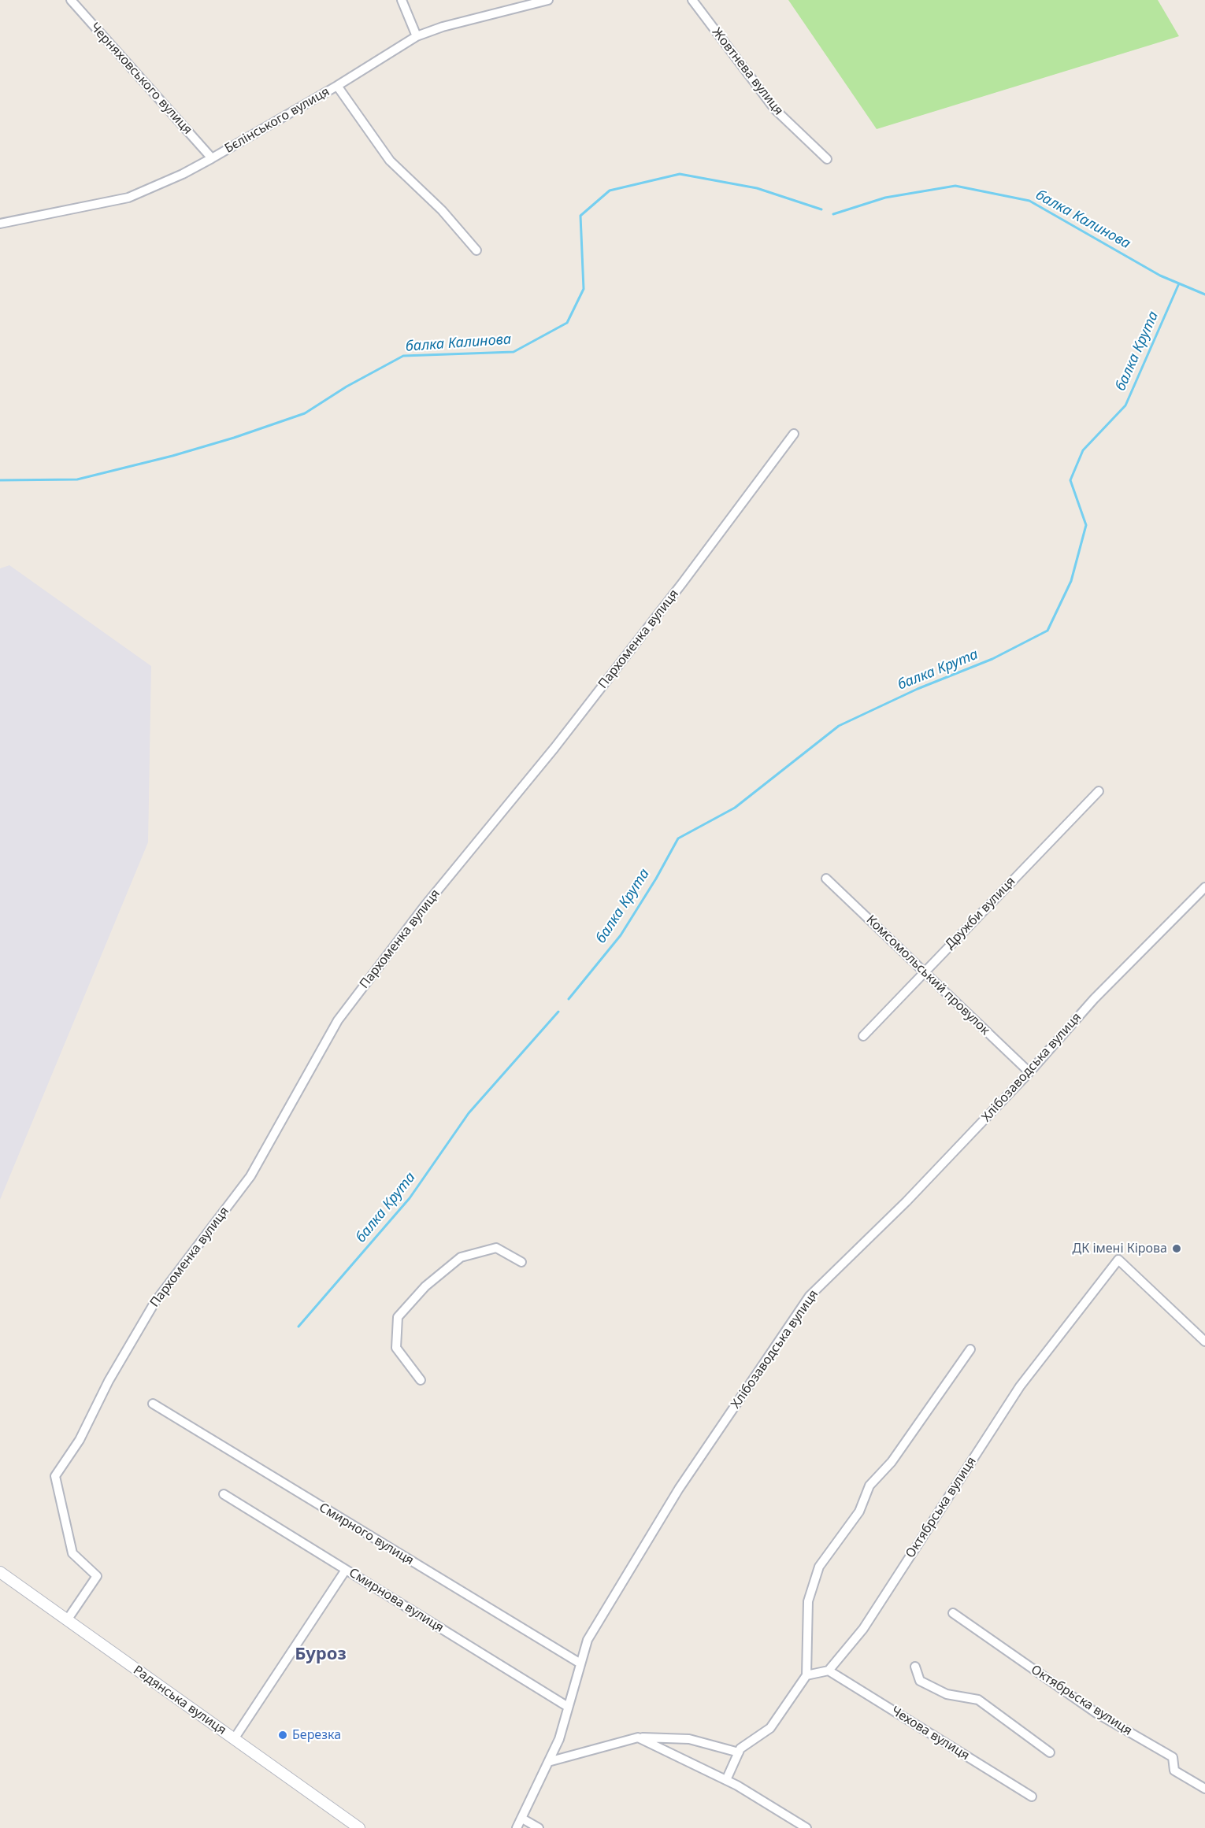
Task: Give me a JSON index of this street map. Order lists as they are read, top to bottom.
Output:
{
  "streets": {
    "street": [
      "Жовтнева вулиця",
      "Черняховського вулиця",
      "Бєлінського вулиця",
      "Пархоменка вулиця",
      "Дружби вулиця",
      "Комсомольський провулок",
      "Хлібозаводська вулиця",
      "Октябрська вулиця",
      "Смирного вулиця",
      "Смирнова вулиця",
      "Радянська вулиця",
      "Октябрьска вулиця",
      "Чехова вулиця"
    ]
  },
  "crossings": [
    ["Черняховського вулиця", "Бєлінського вулиця"],
    ["Пархоменка вулиця", "Радянська вулиця"],
    ["Дружби вулиця", "Комсомольський провулок"],
    ["Комсомольський провулок", "Хлібозаводська вулиця"],
    ["Хлібозаводська вулиця", "Смирного вулиця"],
    ["Хлібозаводська вулиця", "Смирнова вулиця"],
    ["Октябрська вулиця", "Чехова вулиця"]
  ],
  "districts": ["Буроз"],
  "water": ["балка Калинова", "балка Крута"],
  "places": ["ДК імені Кірова", "Березка"]
}
